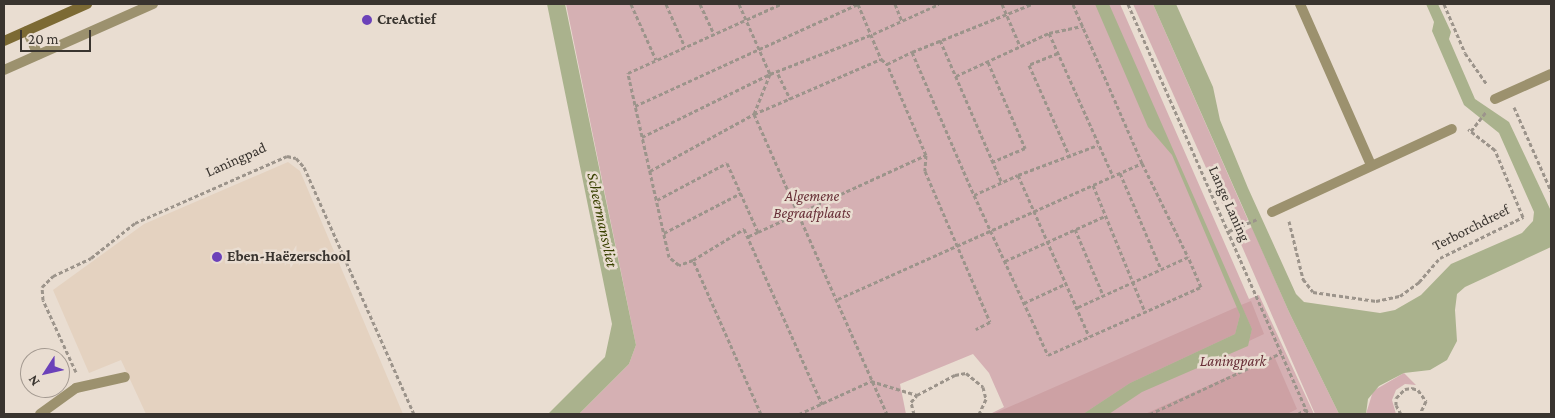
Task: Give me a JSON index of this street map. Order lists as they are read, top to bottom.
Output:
{
  "streets": {
    "path": ["Laningpad", "Lange Laning", "Terborchdreef"]
  },
  "water": ["Scheermansvliet"],
  "parks": ["Algemene Begraafplaats", "Laningpark"],
  "places": ["CreActief", "Eben-Haëzerschool"],
  "scale_bar": "20 m",
  "north": "bottom left"
}
